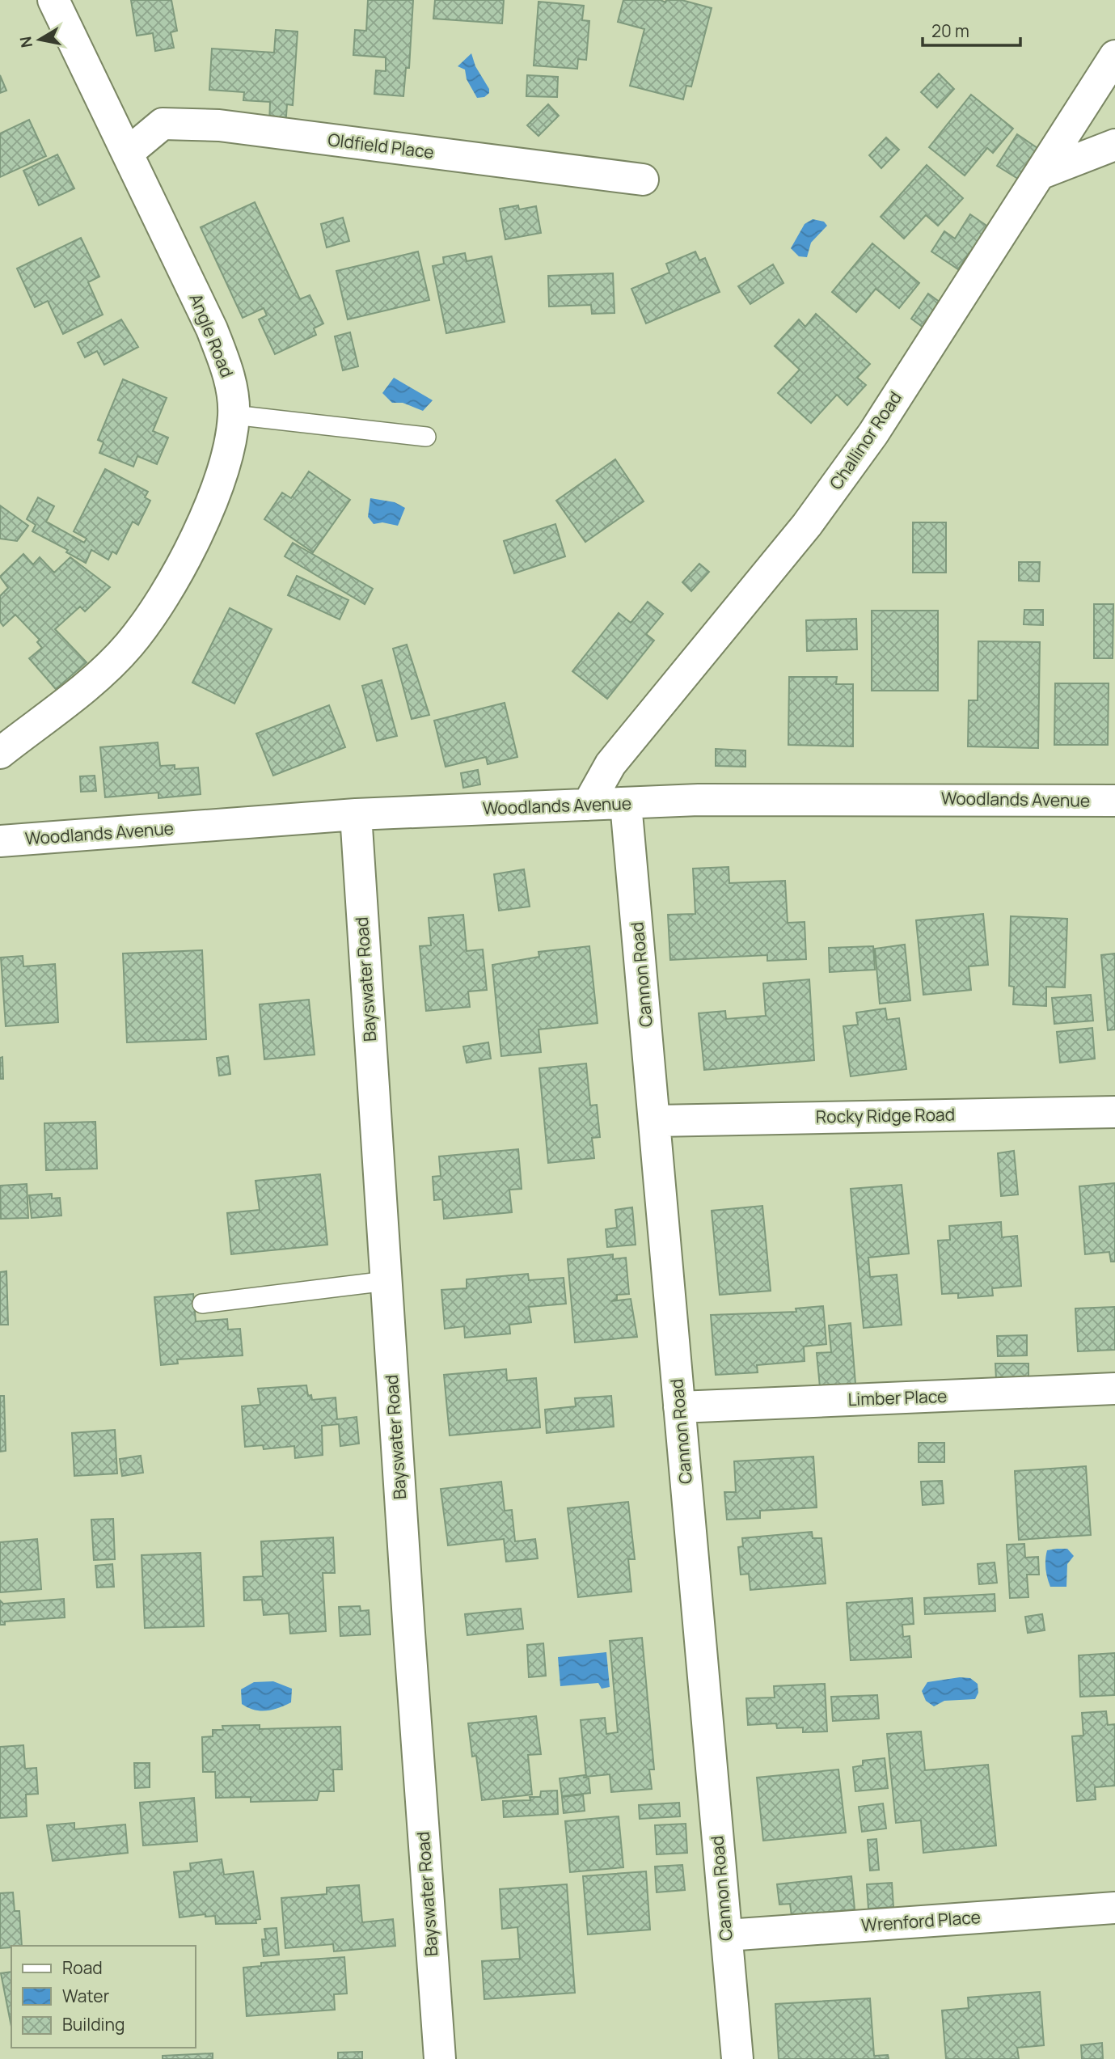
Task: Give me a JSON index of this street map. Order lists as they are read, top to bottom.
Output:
{
  "streets": {
    "street": [
      "Oldfield Place",
      "Angle Road",
      "Challinor Road",
      "Woodlands Avenue",
      "Cannon Road",
      "Bayswater Road",
      "Rocky Ridge Road",
      "Limber Place",
      "Wrenford Place"
    ]
  },
  "crossings": [
    ["Oldfield Place", "Angle Road"],
    ["Challinor Road", "Woodlands Avenue"],
    ["Woodlands Avenue", "Cannon Road"],
    ["Woodlands Avenue", "Bayswater Road"],
    ["Cannon Road", "Rocky Ridge Road"],
    ["Cannon Road", "Limber Place"],
    ["Cannon Road", "Wrenford Place"]
  ],
  "legend": ["Road", "Water", "Building"],
  "scale_bar": "20 m",
  "north": "left"
}
